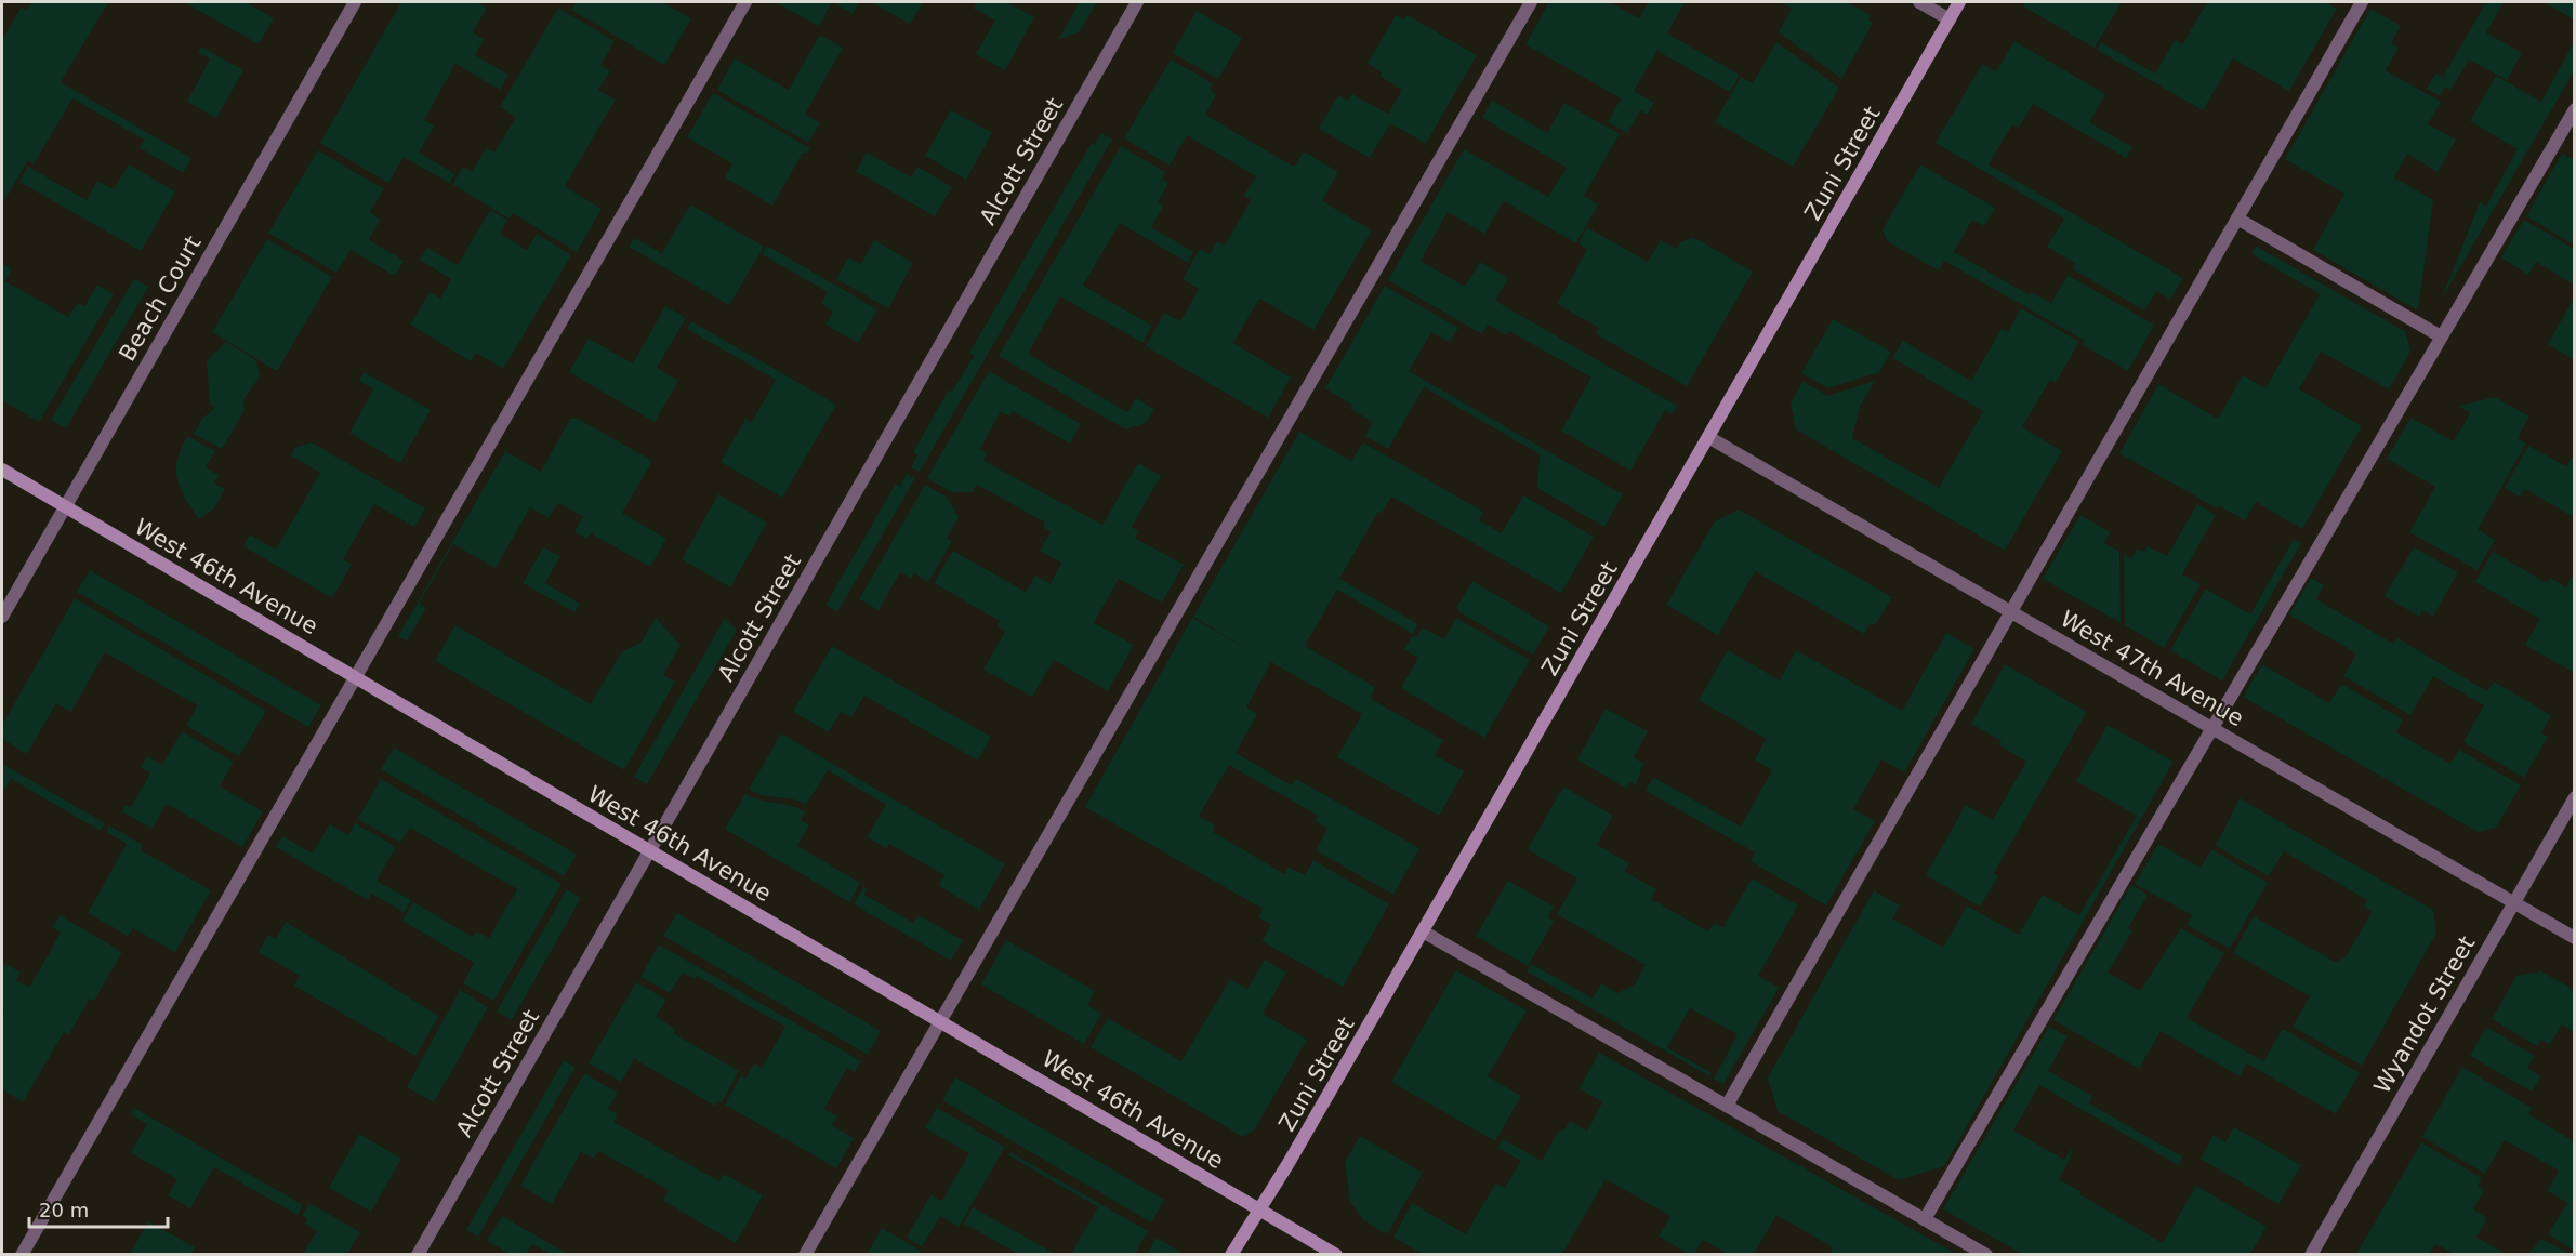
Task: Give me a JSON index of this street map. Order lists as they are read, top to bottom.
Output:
{
  "streets": {
    "street": [
      "Alcott Street",
      "Zuni Street",
      "Beach Court",
      "West 46th Avenue",
      "West 47th Avenue",
      "Wyandot Street"
    ]
  },
  "crossings": [
    ["Alcott Street", "West 46th Avenue"],
    ["Zuni Street", "West 46th Avenue"],
    ["Zuni Street", "West 47th Avenue"],
    ["Beach Court", "West 46th Avenue"],
    ["West 47th Avenue", "Wyandot Street"]
  ],
  "scale_bar": "20 m"
}
